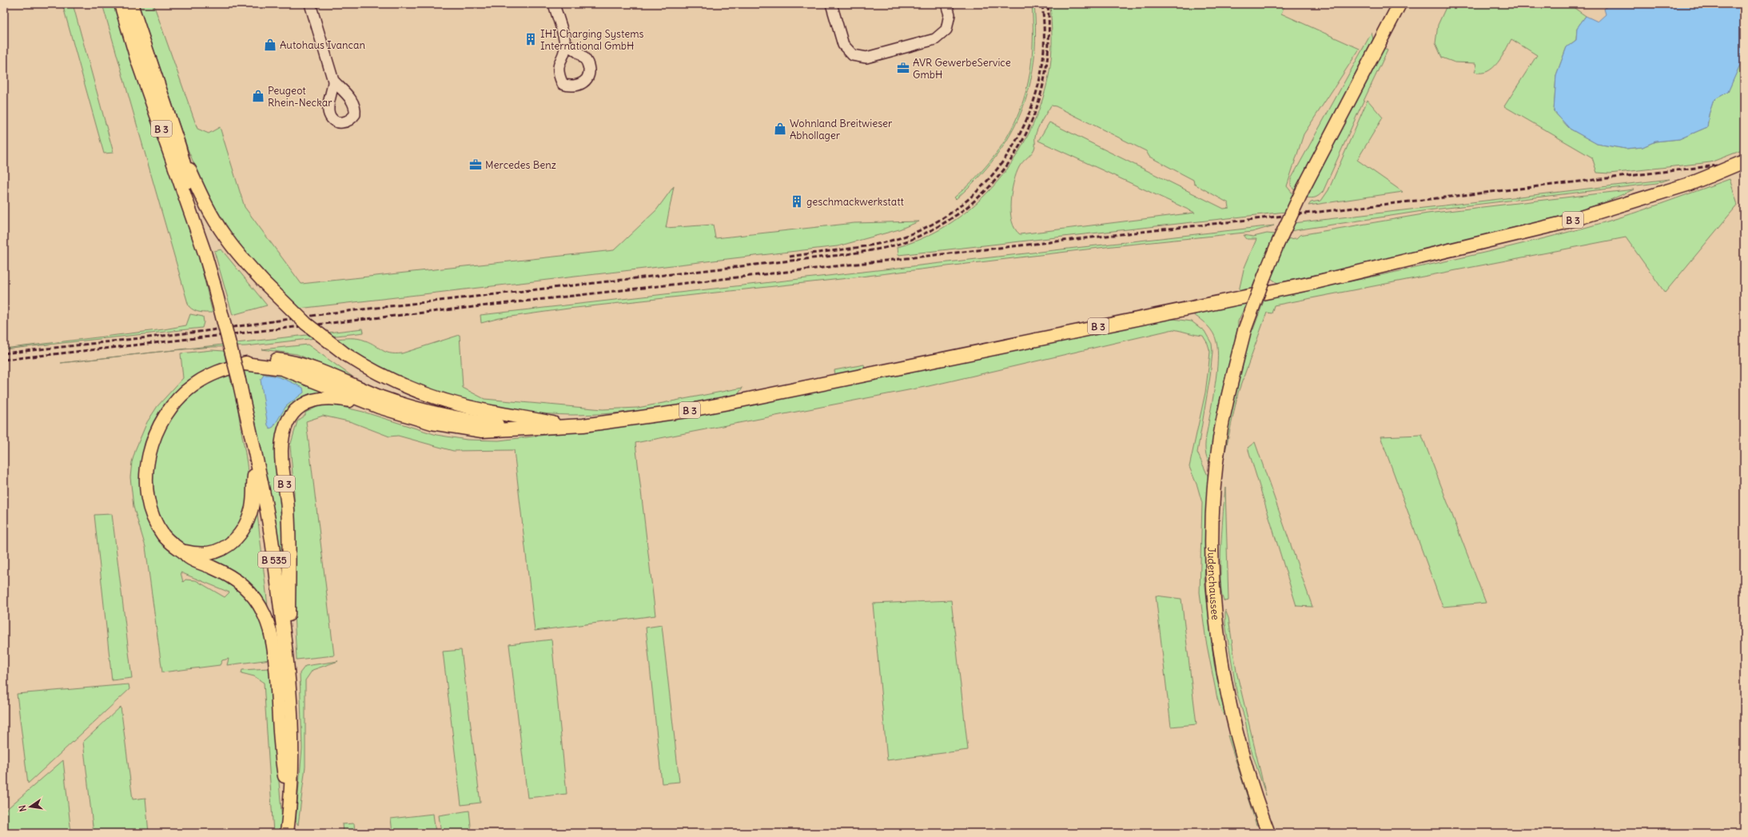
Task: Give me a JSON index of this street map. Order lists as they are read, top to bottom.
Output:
{
  "streets": {
    "main road": ["B 3", "B 535", "Judenchaussee"]
  },
  "crossings": [
    ["B 3", "B 535"]
  ],
  "places": {
    "building": ["IHI Charging Systems International GmbH", "geschmackwerkstatt"],
    "shop": ["Autohaus Ivancan", "Peugeot Rhein-Neckar", "Wohnland Breitwieser Abhollager"],
    "office": ["AVR GewerbeService GmbH", "Mercedes Benz"]
  },
  "north": "left"
}
